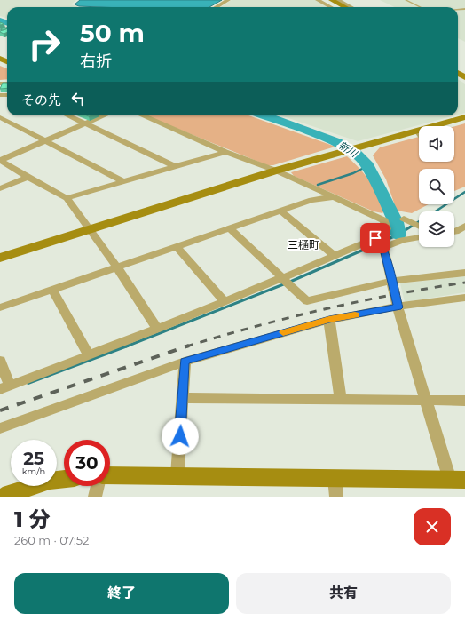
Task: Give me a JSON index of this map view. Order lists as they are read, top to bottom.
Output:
{
  "districts": ["三樋町"],
  "water": ["新川"],
  "page": {
    "turn": ["50 m", "右折"],
    "then": "その先",
    "speed": "25 km/h",
    "limit": "30",
    "heading": ["1 分", "260 m · 07:52"],
    "buttons": ["終了", "共有"]
  }
}
